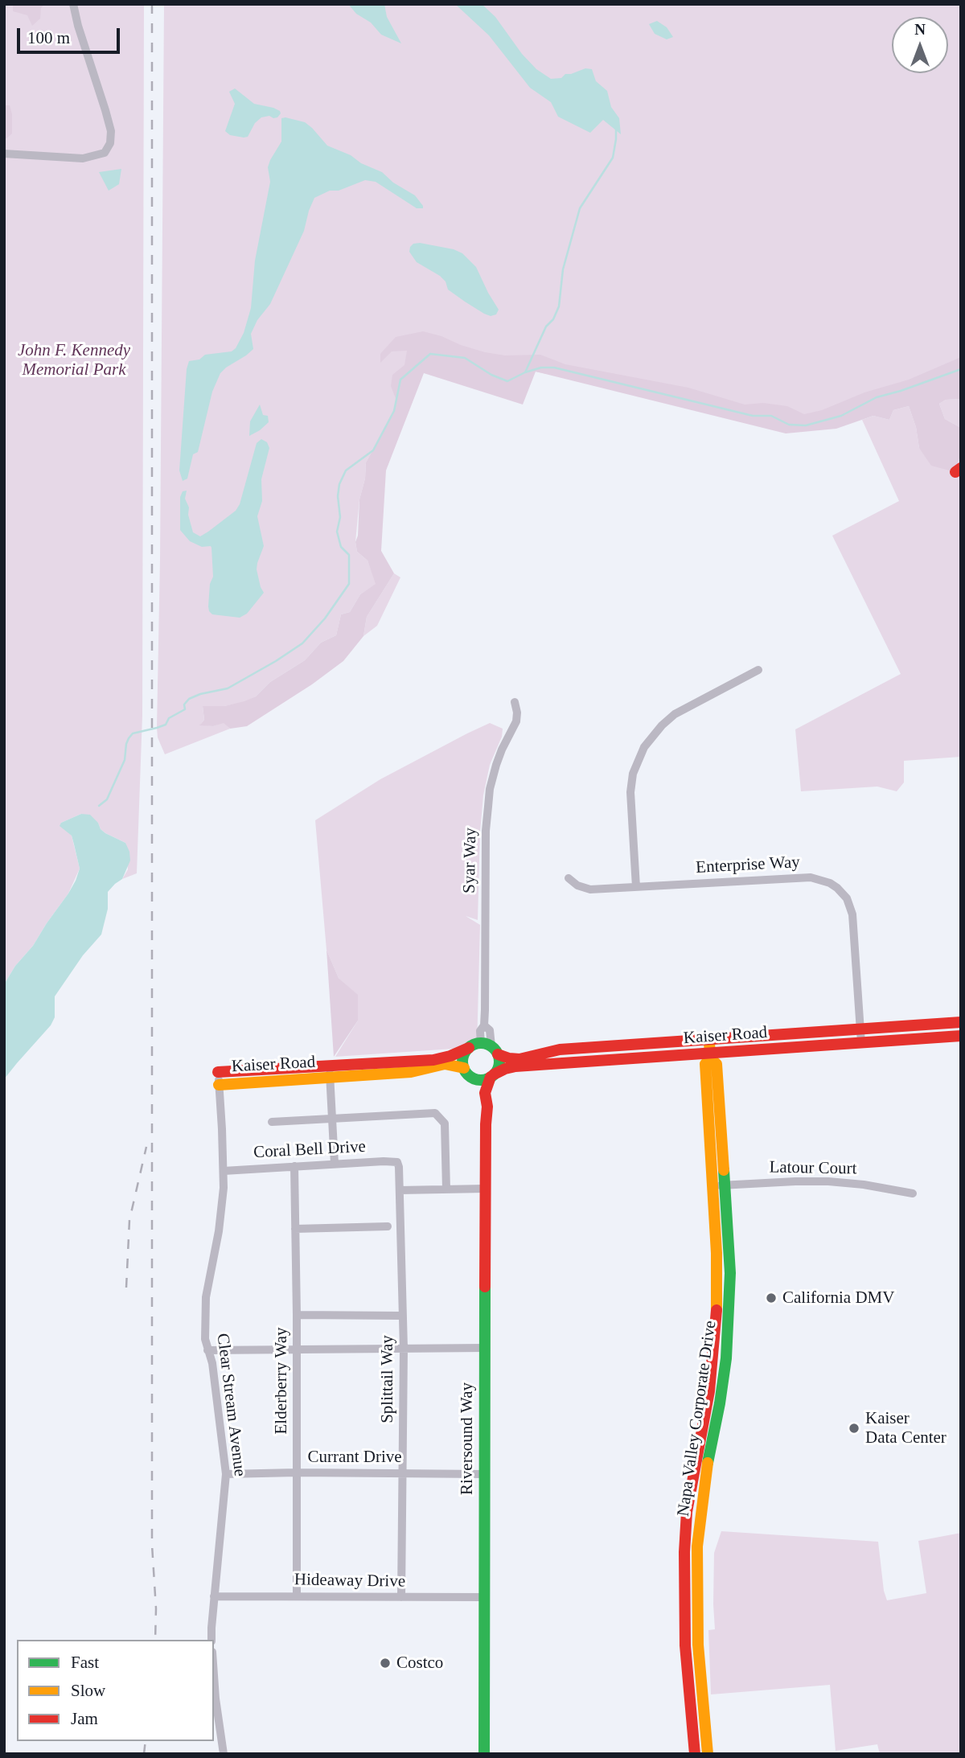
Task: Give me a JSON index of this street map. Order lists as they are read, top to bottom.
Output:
{
  "streets": {
    "street": [
      "Syar Way",
      "Enterprise Way",
      "Kaiser Road",
      "Coral Bell Drive",
      "Latour Court",
      "Splittail Way",
      "Elderberry Way",
      "Clear Stream Avenue",
      "Napa Valley Corporate Drive",
      "Riversound Way",
      "Currant Drive",
      "Hideaway Drive"
    ]
  },
  "crossings": [
    ["Syar Way", "Kaiser Road"],
    ["Syar Way", "Riversound Way"],
    ["Enterprise Way", "Kaiser Road"],
    ["Kaiser Road", "Clear Stream Avenue"],
    ["Kaiser Road", "Napa Valley Corporate Drive"],
    ["Kaiser Road", "Riversound Way"],
    ["Coral Bell Drive", "Splittail Way"],
    ["Coral Bell Drive", "Elderberry Way"],
    ["Coral Bell Drive", "Clear Stream Avenue"],
    ["Latour Court", "Napa Valley Corporate Drive"],
    ["Splittail Way", "Currant Drive"],
    ["Splittail Way", "Hideaway Drive"],
    ["Elderberry Way", "Currant Drive"],
    ["Elderberry Way", "Hideaway Drive"],
    ["Clear Stream Avenue", "Currant Drive"],
    ["Clear Stream Avenue", "Hideaway Drive"],
    ["Riversound Way", "Currant Drive"],
    ["Riversound Way", "Hideaway Drive"]
  ],
  "parks": ["John F. Kennedy Memorial Park"],
  "places": ["California DMV", "Kaiser Data Center", "Costco"],
  "legend": ["Fast", "Slow", "Jam"],
  "scale_bar": "100 m",
  "north": "top"
}
